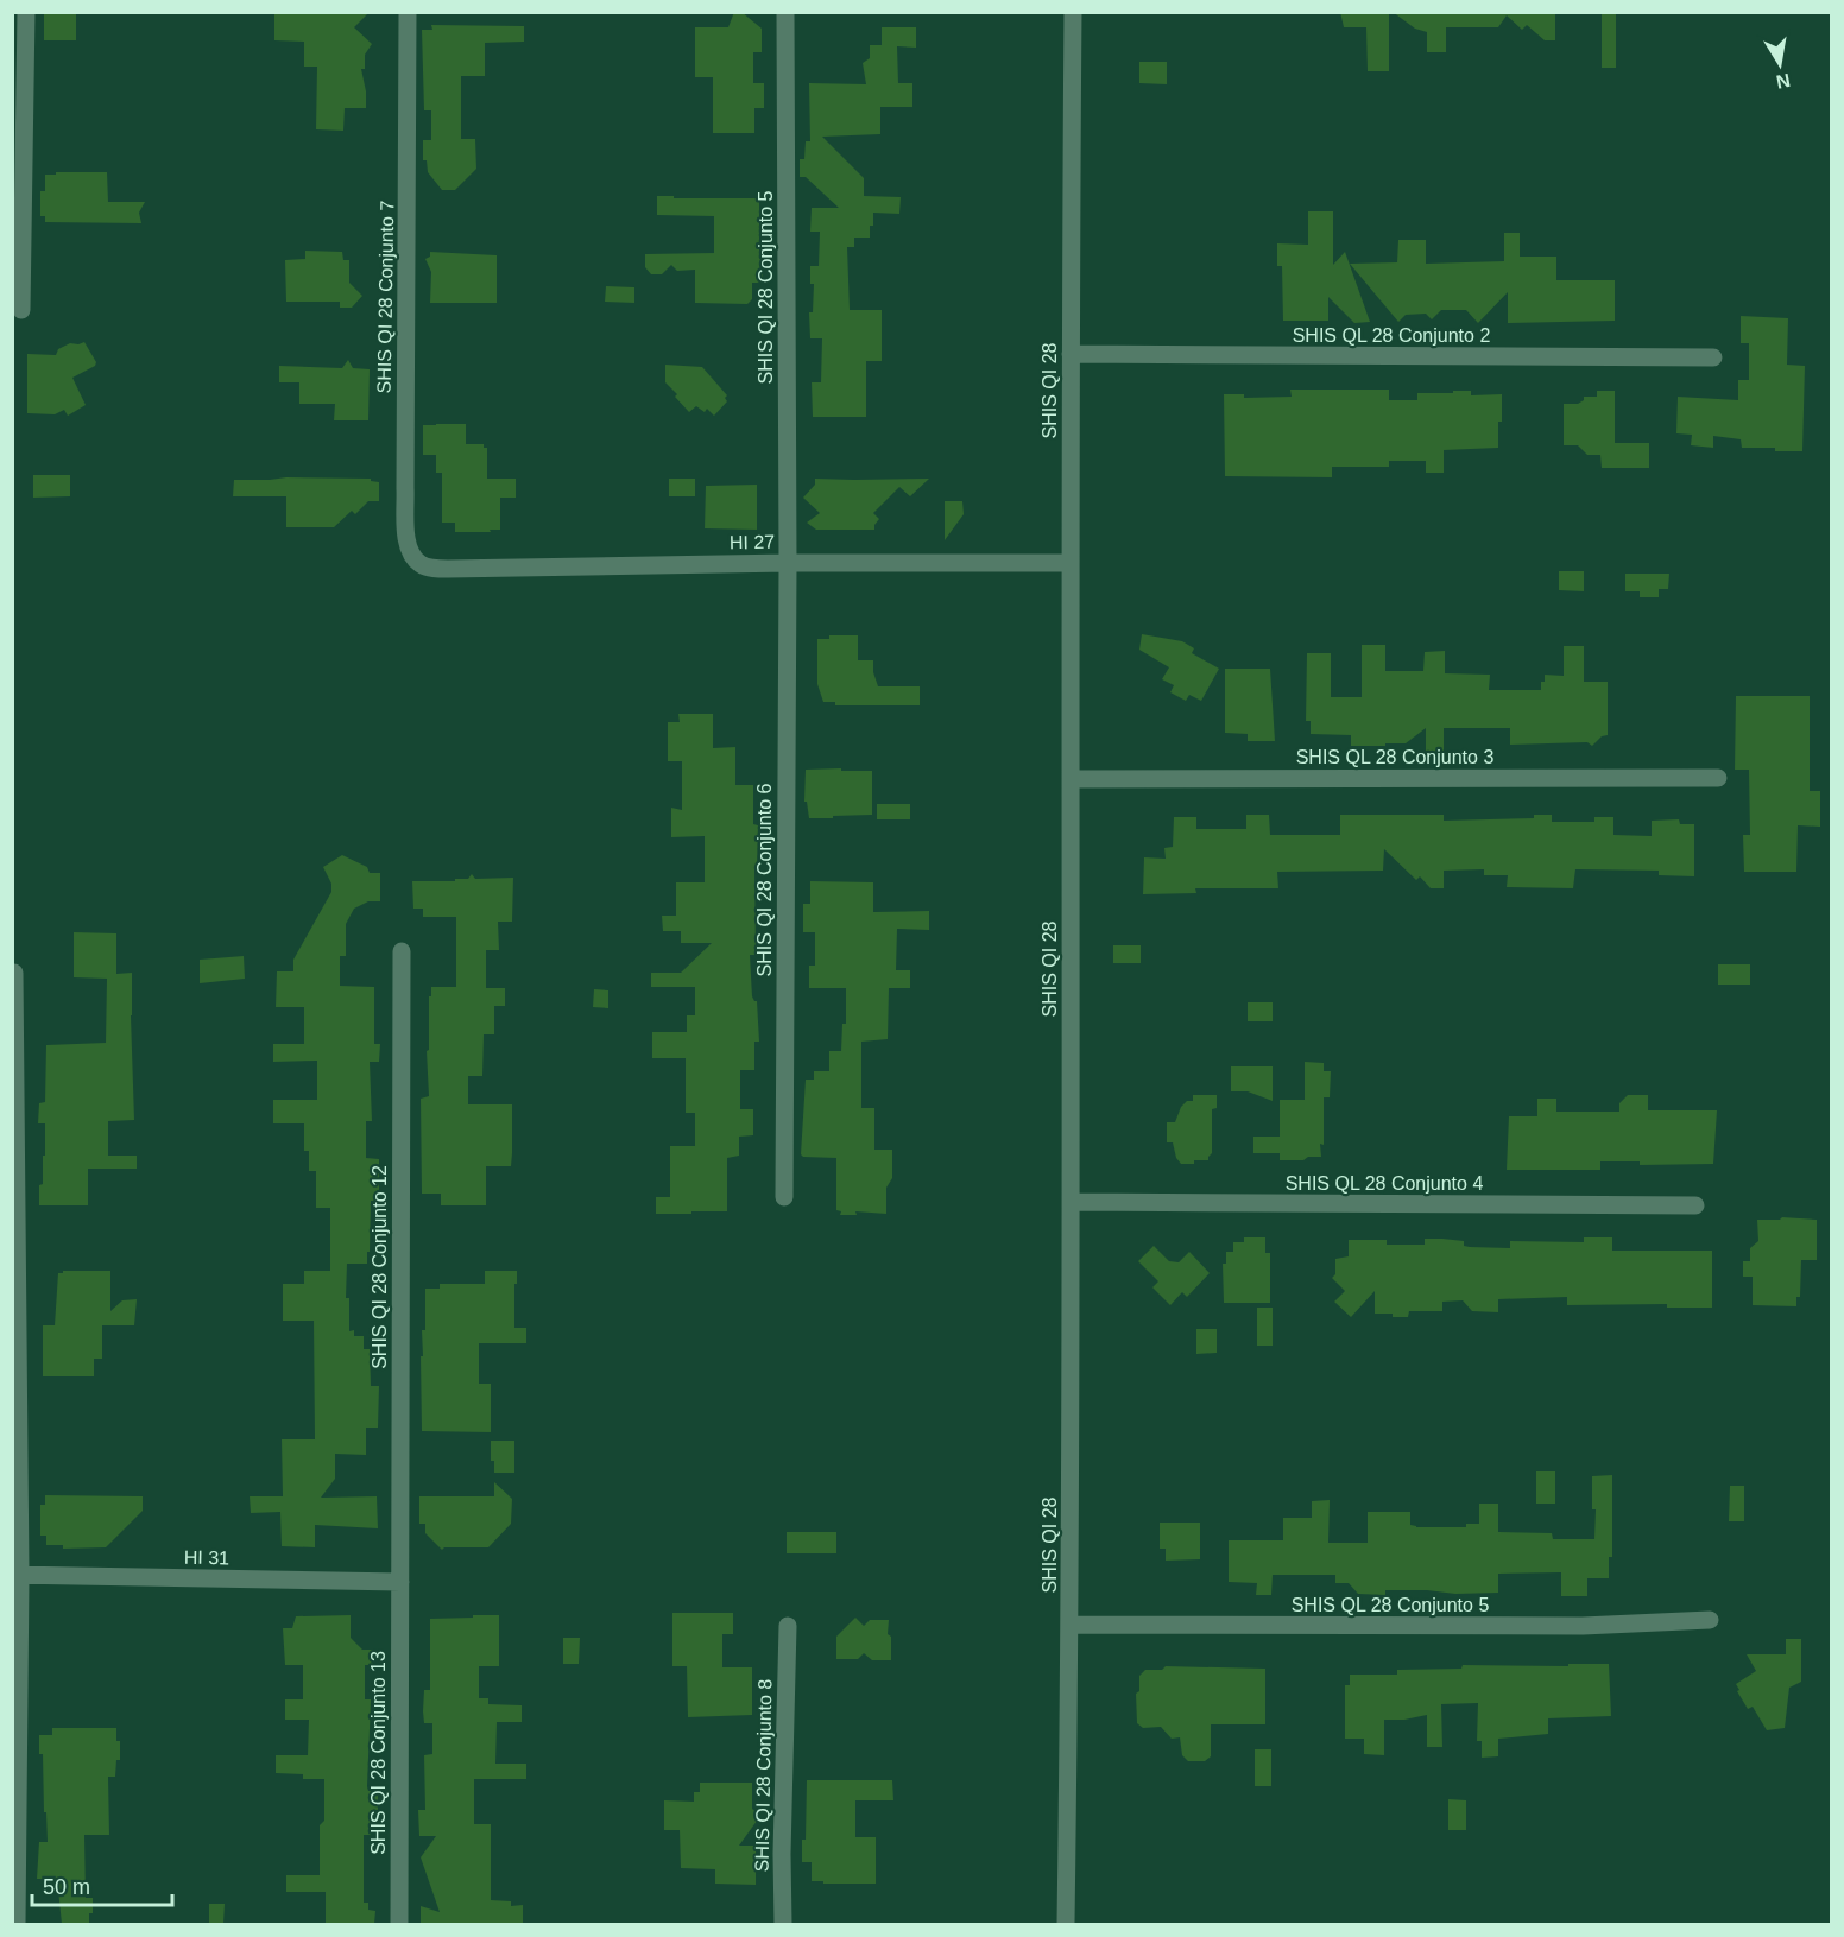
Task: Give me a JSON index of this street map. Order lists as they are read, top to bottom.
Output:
{
  "streets": {
    "street": [
      "SHIS QI 28 Conjunto 5",
      "SHIS QI 28 Conjunto 7",
      "SHIS QL 28 Conjunto 2",
      "SHIS QI 28",
      "HI 27",
      "SHIS QL 28 Conjunto 3",
      "SHIS QI 28 Conjunto 6",
      "SHIS QL 28 Conjunto 4",
      "SHIS QI 28 Conjunto 12",
      "HI 31",
      "SHIS QL 28 Conjunto 5",
      "SHIS QI 28 Conjunto 13",
      "SHIS QI 28 Conjunto 8"
    ]
  },
  "crossings": [
    ["SHIS QI 28 Conjunto 5", "HI 27"],
    ["SHIS QI 28 Conjunto 5", "SHIS QI 28 Conjunto 6"],
    ["SHIS QI 28 Conjunto 7", "HI 27"],
    ["SHIS QL 28 Conjunto 2", "SHIS QI 28"],
    ["SHIS QI 28", "HI 27"],
    ["SHIS QI 28", "SHIS QL 28 Conjunto 3"],
    ["SHIS QI 28", "SHIS QL 28 Conjunto 4"],
    ["SHIS QI 28", "SHIS QL 28 Conjunto 5"],
    ["HI 27", "SHIS QI 28 Conjunto 6"],
    ["SHIS QI 28 Conjunto 12", "HI 31"],
    ["SHIS QI 28 Conjunto 12", "SHIS QI 28 Conjunto 13"],
    ["HI 31", "SHIS QI 28 Conjunto 13"]
  ],
  "scale_bar": "50 m",
  "north": "bottom"
}
